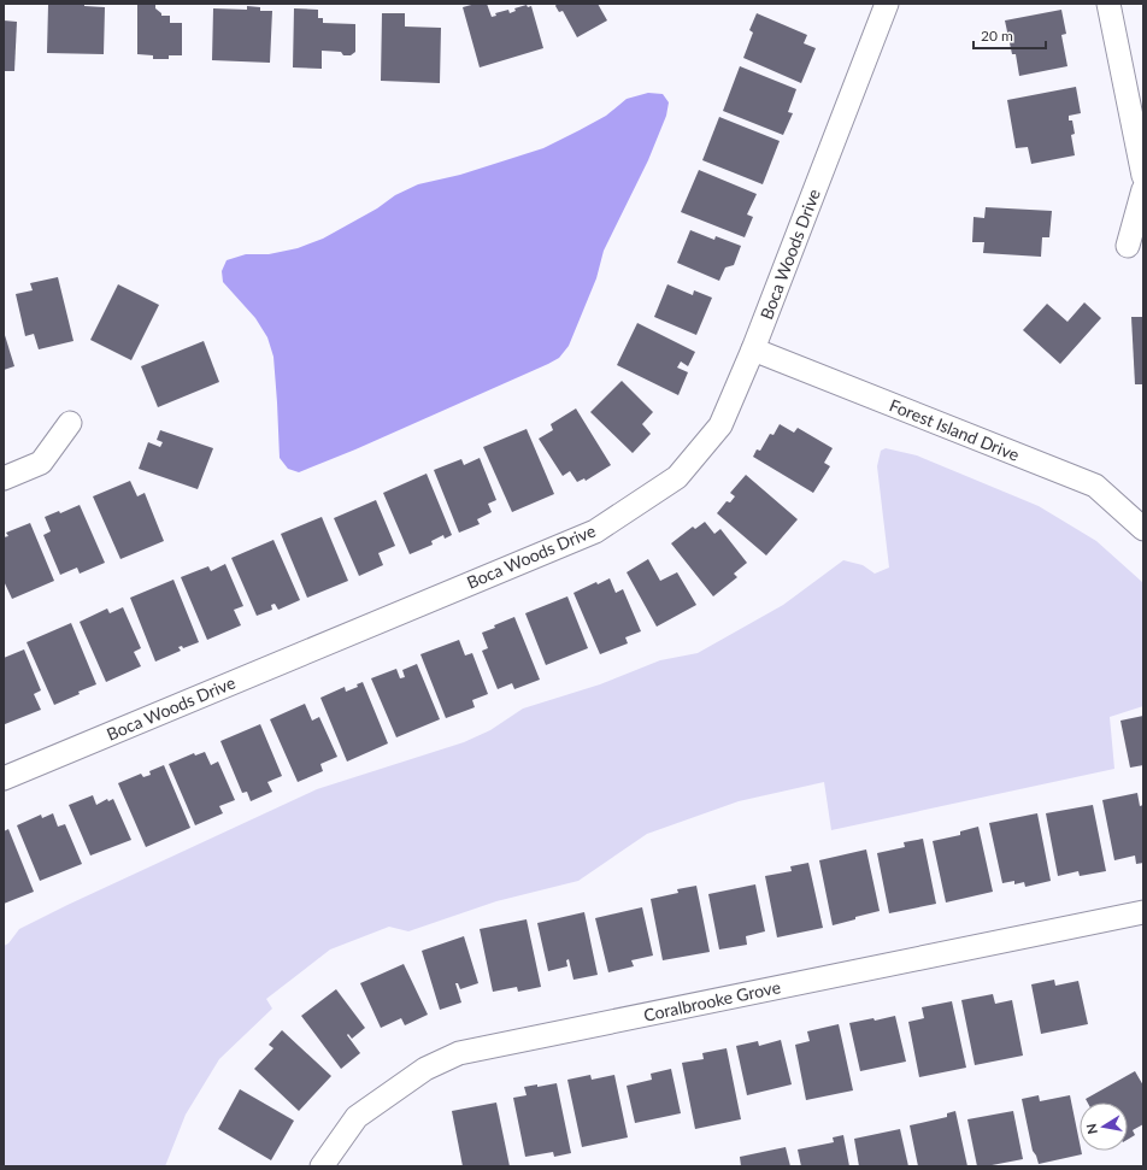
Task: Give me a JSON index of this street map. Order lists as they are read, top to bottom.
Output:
{
  "streets": {
    "street": ["Boca Woods Drive", "Forest Island Drive", "Coralbrooke Grove"]
  },
  "crossings": [
    ["Boca Woods Drive", "Forest Island Drive"]
  ],
  "scale_bar": "20 m",
  "north": "left"
}
